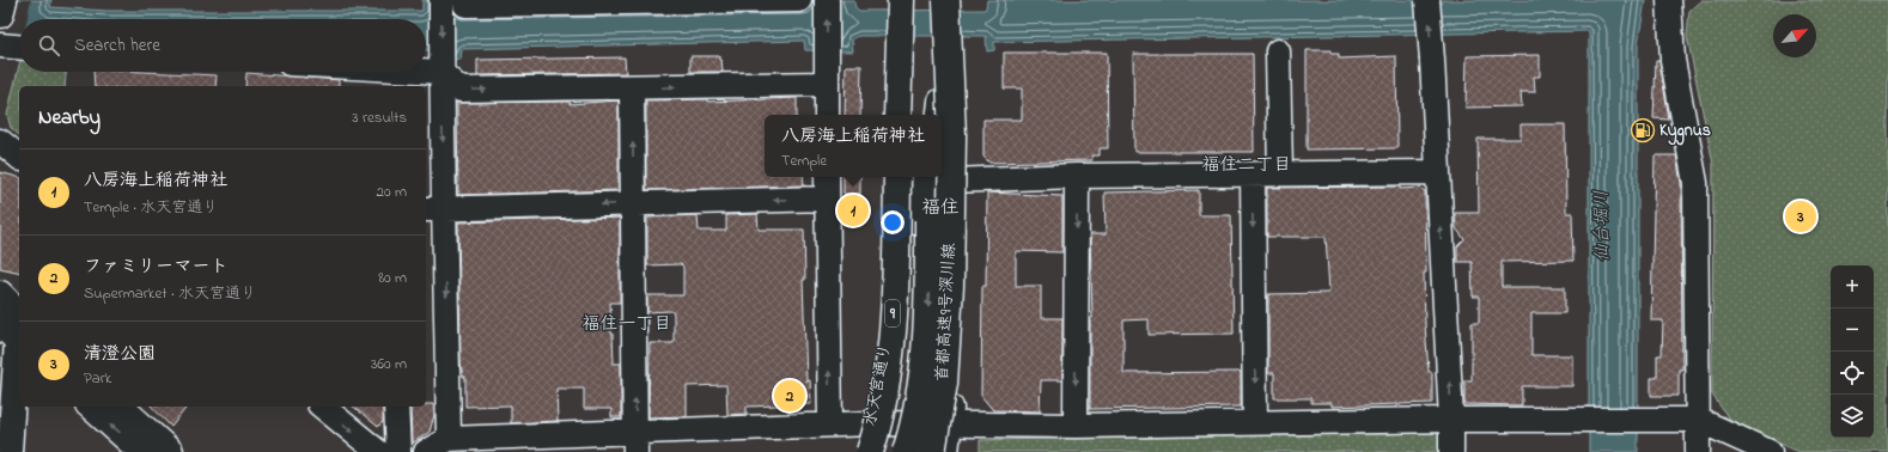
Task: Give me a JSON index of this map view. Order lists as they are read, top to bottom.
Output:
{
  "streets": {
    "main road": ["首都高速9号深川線", "9", "水天宮通り"]
  },
  "districts": ["福住二丁目", "福住", "福住一丁目"],
  "water": ["仙台堀川"],
  "places": {
    "fuel station": ["Kygnus"]
  },
  "north": "top right",
  "page": {
    "search": "Search here",
    "heading": ["Nearby", "3 results"],
    "popup": ["八房海上稲荷神社", "Temple"],
    "list": [
      {
        "mark": "1",
        "name": "八房海上稲荷神社",
        "note": "Temple · 水天宮通り",
        "value": "20 m"
      },
      {
        "mark": "2",
        "name": "ファミリーマート",
        "note": "Supermarket · 水天宮通り",
        "value": "80 m"
      },
      {
        "mark": "3",
        "name": "清澄公園",
        "note": "Park",
        "value": "360 m"
      }
    ],
    "pins": ["1", "3", "2"],
    "map_buttons": ["+", "−"]
  }
}
